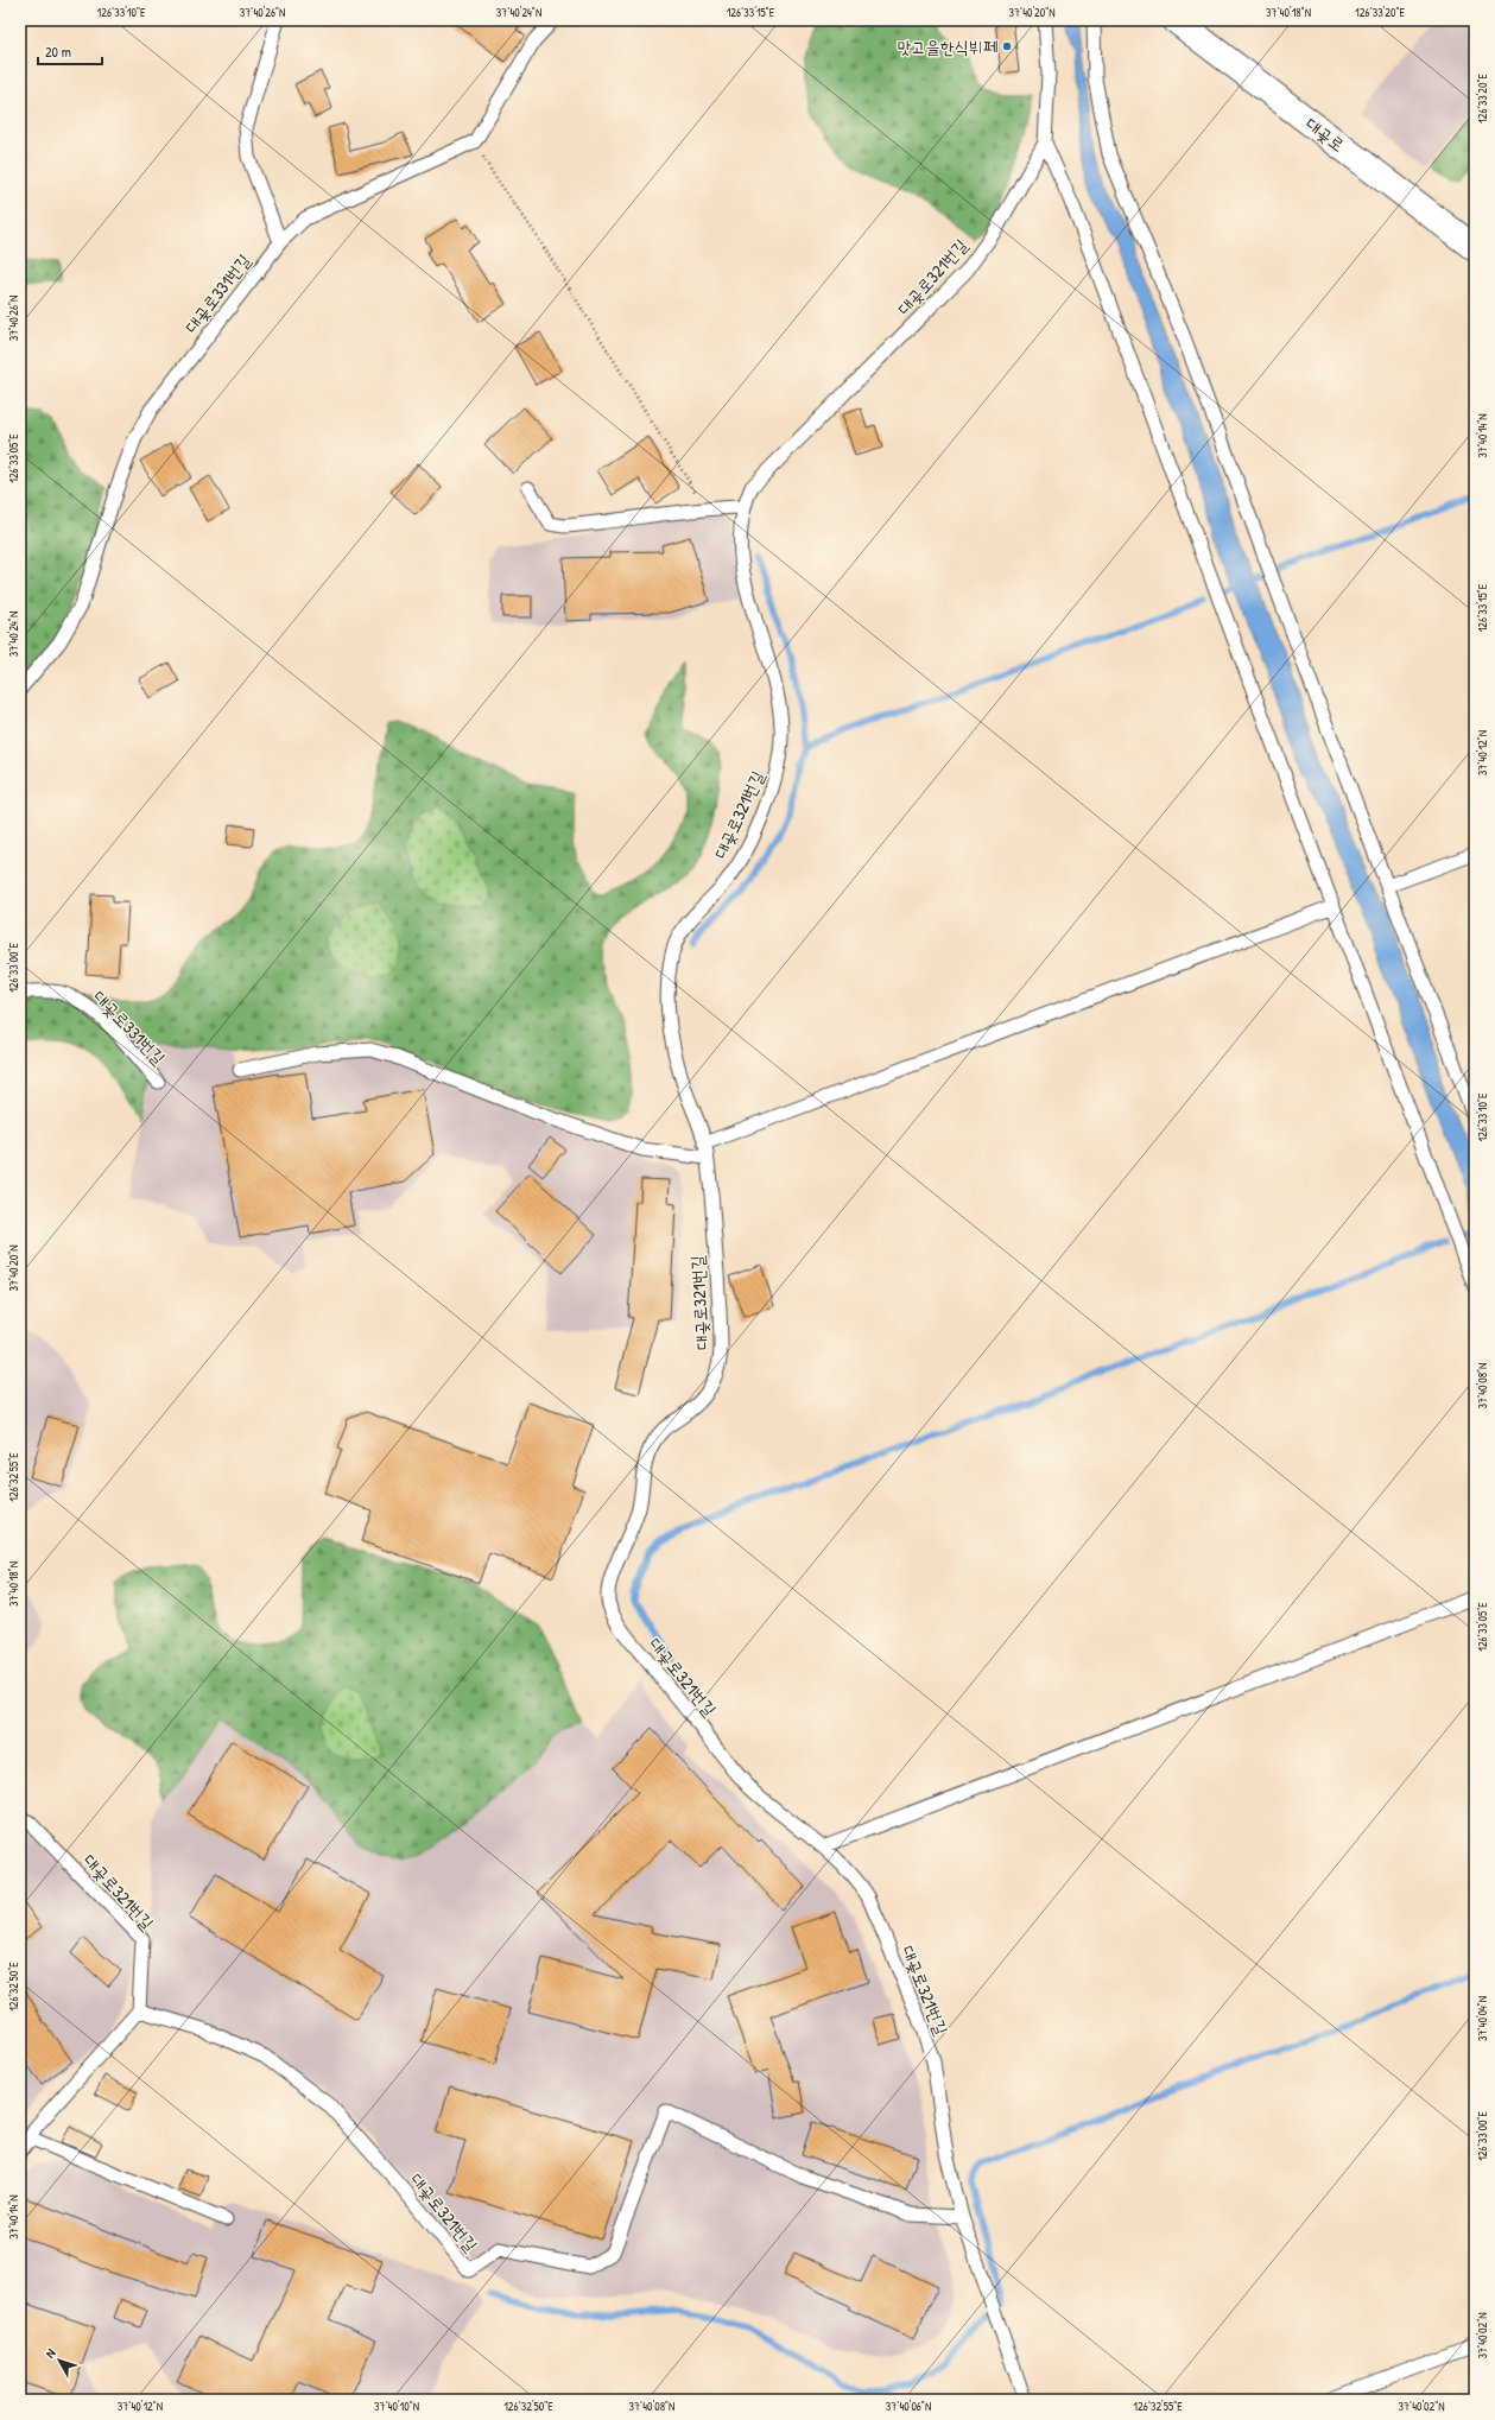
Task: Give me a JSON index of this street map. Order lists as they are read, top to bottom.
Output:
{
  "streets": {
    "street": ["대곶로"],
    "lane": ["대곶로321번길", "대곶로331번길"]
  },
  "places": ["맛고을한식뷔페"],
  "scale_bar": "20 m",
  "north": "top left",
  "coordinates": [
    "126°33'10\"E",
    "37°40'26\"N",
    "37°40'24\"N",
    "126°33'15\"E",
    "37°40'20\"N",
    "37°40'18\"N",
    "126°33'20\"E",
    "37°40'14\"N",
    "126°33'05\"E",
    "37°40'12\"N",
    "126°33'00\"E",
    "37°40'08\"N",
    "126°32'55\"E",
    "126°32'50\"E",
    "37°40'04\"N",
    "37°40'02\"N",
    "37°40'10\"N",
    "37°40'06\"N"
  ]
}
